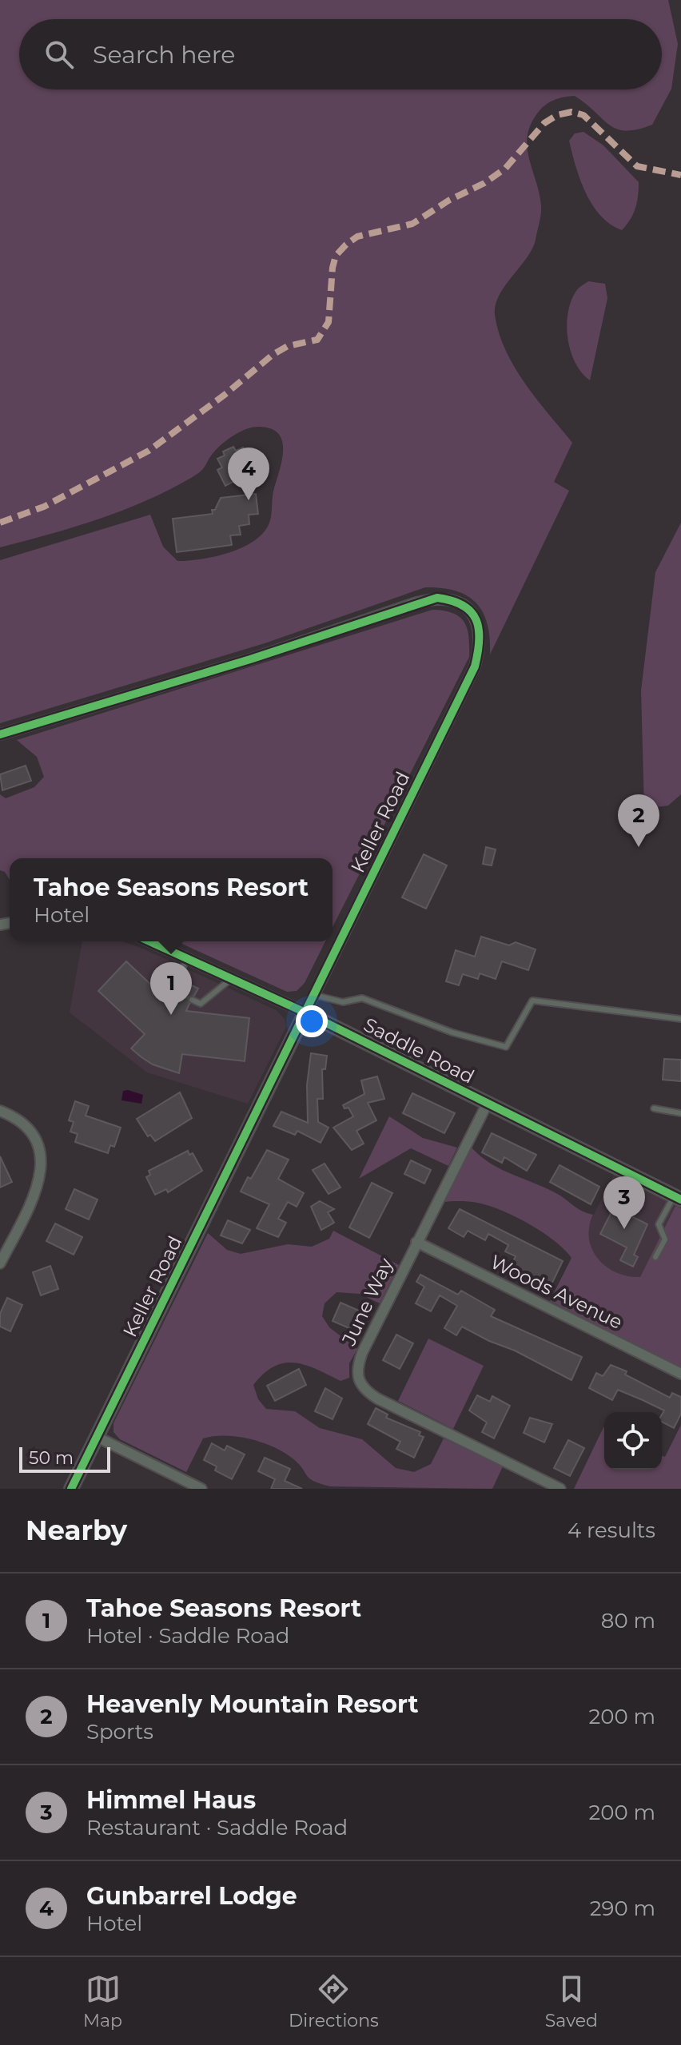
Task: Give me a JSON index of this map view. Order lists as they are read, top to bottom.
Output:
{
  "streets": {
    "street": [
      "Keller Road",
      "Saddle Road",
      "Woods Avenue",
      "June Way"
    ]
  },
  "crossings": [
    ["Keller Road", "Saddle Road"],
    ["Saddle Road", "June Way"],
    ["Woods Avenue", "June Way"]
  ],
  "scale_bar": "50 m",
  "page": {
    "search": "Search here",
    "pins": [
      "4",
      "2",
      "1",
      "3"
    ],
    "popup": ["Tahoe Seasons Resort", "Hotel"],
    "scale": "50 m",
    "heading": ["Nearby", "4 results"],
    "list": [
      {
        "mark": "1",
        "name": "Tahoe Seasons Resort",
        "note": "Hotel · Saddle Road",
        "value": "80 m"
      },
      {
        "mark": "2",
        "name": "Heavenly Mountain Resort",
        "note": "Sports",
        "value": "200 m"
      },
      {
        "mark": "3",
        "name": "Himmel Haus",
        "note": "Restaurant · Saddle Road",
        "value": "200 m"
      },
      {
        "mark": "4",
        "name": "Gunbarrel Lodge",
        "note": "Hotel",
        "value": "290 m"
      }
    ],
    "nav": ["Map", "Directions", "Saved"]
  }
}
